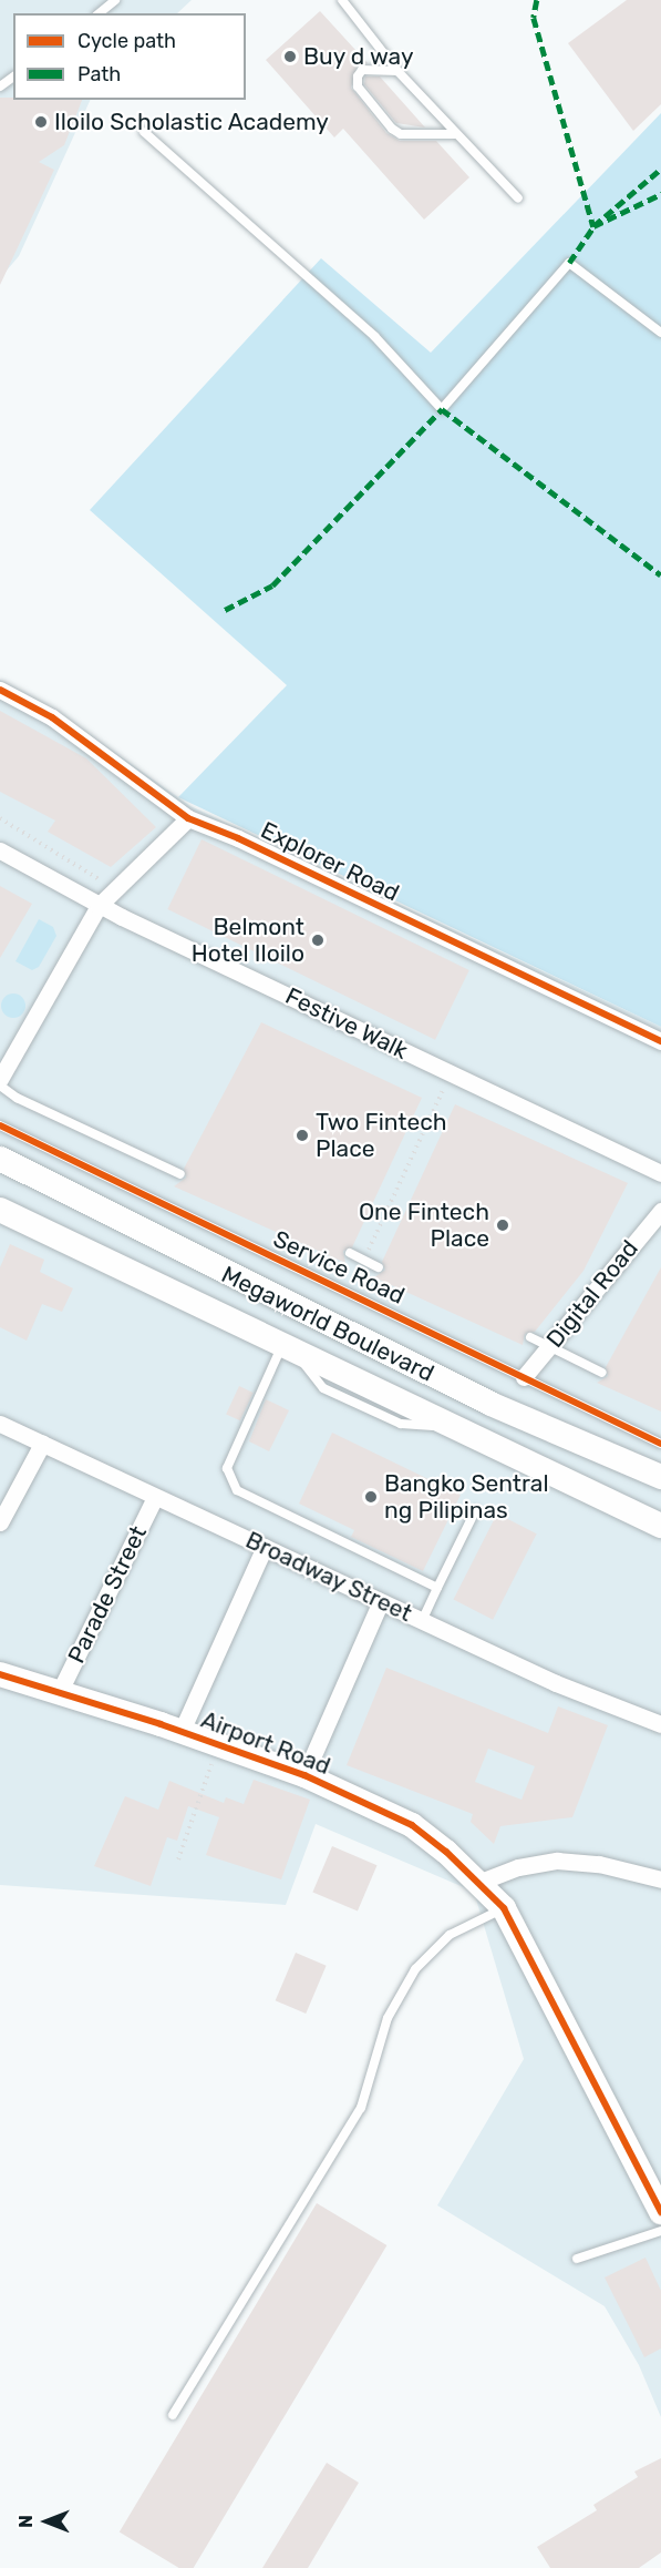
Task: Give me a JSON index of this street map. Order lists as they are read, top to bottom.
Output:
{
  "streets": {
    "main road": ["Megaworld Boulevard", "Airport Road"],
    "street": [
      "Explorer Road",
      "Festive Walk",
      "Digital Road",
      "Broadway Street",
      "Parade Street"
    ],
    "lane": ["Service Road"]
  },
  "crossings": [
    ["Service Road", "Digital Road"],
    ["Broadway Street", "Parade Street"],
    ["Parade Street", "Airport Road"]
  ],
  "places": [
    "Buy d way",
    "Iloilo Scholastic Academy",
    "Belmont Hotel Iloilo",
    "Two Fintech Place",
    "One Fintech Place",
    "Bangko Sentral ng Pilipinas"
  ],
  "legend": ["Cycle path", "Path"],
  "north": "left"
}
